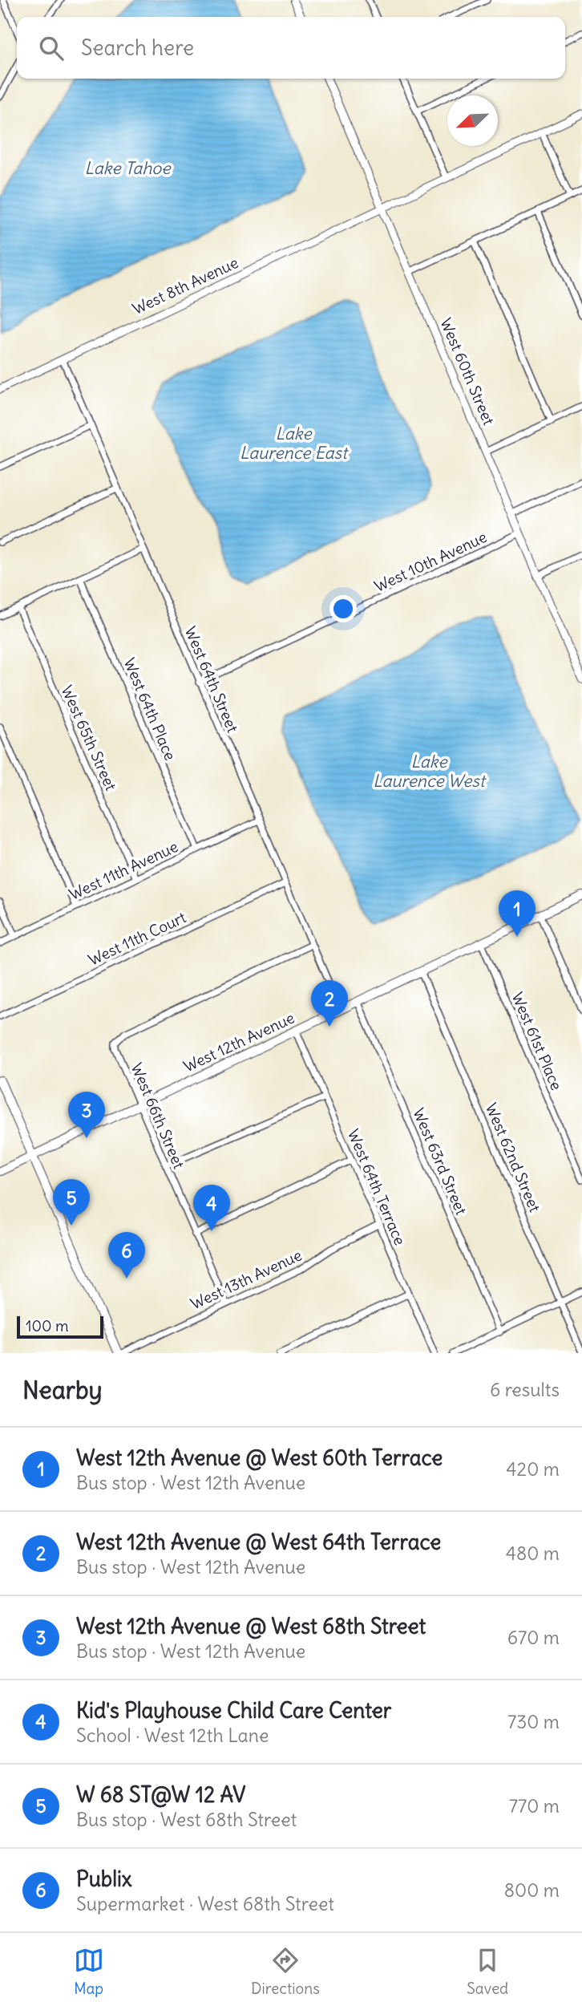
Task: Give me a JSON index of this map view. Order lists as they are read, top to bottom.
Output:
{
  "streets": {
    "main road": ["West 12th Avenue"],
    "street": [
      "West 8th Avenue",
      "West 60th Street",
      "West 10th Avenue",
      "West 64th Street",
      "West 64th Place",
      "West 65th Street",
      "West 11th Avenue",
      "West 11th Court",
      "West 61st Place",
      "West 66th Street",
      "West 62nd Street",
      "West 63rd Street",
      "West 64th Terrace",
      "West 13th Avenue"
    ]
  },
  "crossings": [
    ["West 8th Avenue", "West 60th Street"],
    ["West 8th Avenue", "West 64th Street"],
    ["West 60th Street", "West 10th Avenue"],
    ["West 10th Avenue", "West 64th Street"],
    ["West 64th Street", "West 11th Avenue"],
    ["West 64th Street", "West 11th Court"],
    ["West 64th Street", "West 12th Avenue"],
    ["West 64th Street", "West 66th Street"],
    ["West 64th Place", "West 11th Avenue"],
    ["West 65th Street", "West 11th Avenue"],
    ["West 61st Place", "West 12th Avenue"],
    ["West 12th Avenue", "West 66th Street"],
    ["West 12th Avenue", "West 62nd Street"],
    ["West 12th Avenue", "West 63rd Street"],
    ["West 12th Avenue", "West 64th Terrace"],
    ["West 66th Street", "West 13th Avenue"],
    ["West 64th Terrace", "West 13th Avenue"]
  ],
  "water": ["Lake Tahoe", "Lake Laurence East", "Lake Laurence West"],
  "scale_bar": "100 m",
  "north": "bottom left",
  "page": {
    "search": "Search here",
    "pins": [
      "1",
      "2",
      "3",
      "5",
      "4",
      "6"
    ],
    "scale": "100 m",
    "heading": ["Nearby", "6 results"],
    "list": [
      {
        "mark": "1",
        "name": "West 12th Avenue @ West 60th Terrace",
        "note": "Bus stop · West 12th Avenue",
        "value": "420 m"
      },
      {
        "mark": "2",
        "name": "West 12th Avenue @ West 64th Terrace",
        "note": "Bus stop · West 12th Avenue",
        "value": "480 m"
      },
      {
        "mark": "3",
        "name": "West 12th Avenue @ West 68th Street",
        "note": "Bus stop · West 12th Avenue",
        "value": "670 m"
      },
      {
        "mark": "4",
        "name": "Kid's Playhouse Child Care Center",
        "note": "School · West 12th Lane",
        "value": "730 m"
      },
      {
        "mark": "5",
        "name": "W 68 ST@W 12 AV",
        "note": "Bus stop · West 68th Street",
        "value": "770 m"
      },
      {
        "mark": "6",
        "name": "Publix",
        "note": "Supermarket · West 68th Street",
        "value": "800 m"
      }
    ],
    "nav": ["Map", "Directions", "Saved"]
  }
}
